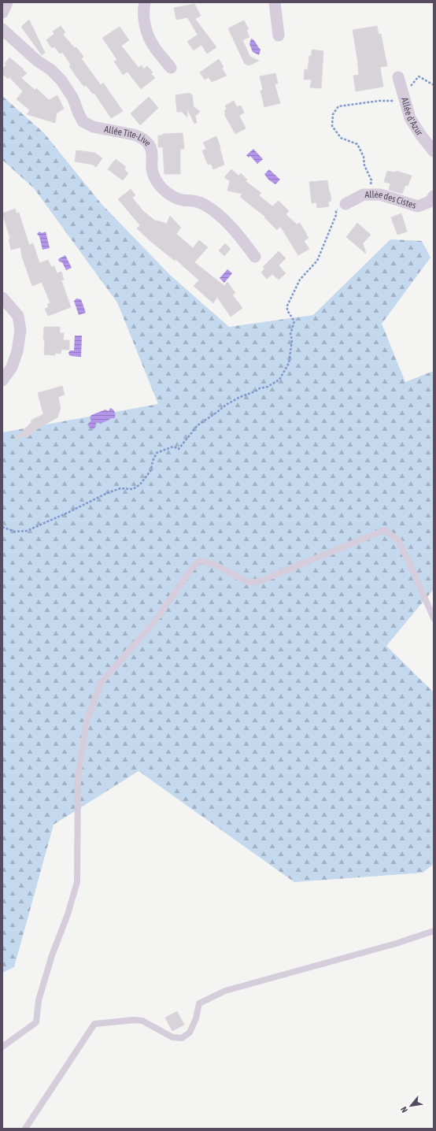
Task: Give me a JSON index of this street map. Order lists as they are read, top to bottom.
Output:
{
  "streets": {
    "street": ["Allée d'Azur", "Allée Tite-Live", "Allée des Cistes"]
  },
  "north": "bottom left"
}
